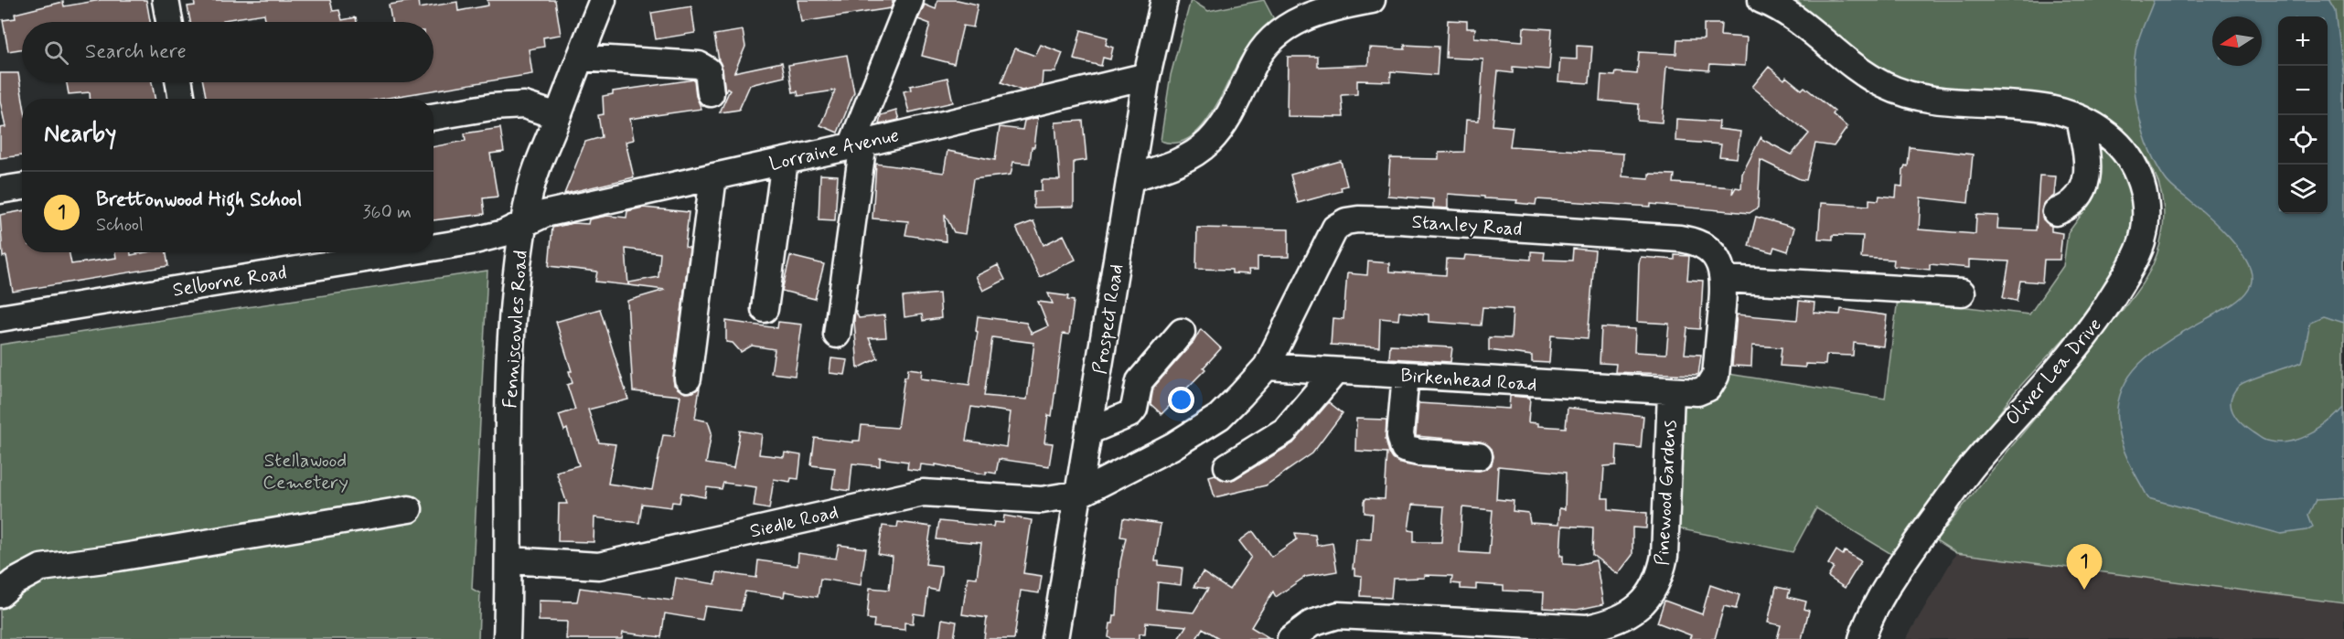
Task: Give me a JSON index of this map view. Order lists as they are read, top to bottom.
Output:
{
  "streets": {
    "street": [
      "Lorraine Avenue",
      "Stanley Road",
      "Selborne Road",
      "Prospect Road",
      "Fenniscowles Road",
      "Oliver Lea Drive",
      "Birkenhead Road",
      "Pinewood Gardens",
      "Siedle Road"
    ]
  },
  "crossings": [
    ["Lorraine Avenue", "Selborne Road"],
    ["Lorraine Avenue", "Prospect Road"],
    ["Lorraine Avenue", "Fenniscowles Road"],
    ["Stanley Road", "Prospect Road"],
    ["Stanley Road", "Birkenhead Road"],
    ["Stanley Road", "Pinewood Gardens"],
    ["Stanley Road", "Siedle Road"],
    ["Selborne Road", "Fenniscowles Road"],
    ["Prospect Road", "Siedle Road"],
    ["Fenniscowles Road", "Siedle Road"],
    ["Birkenhead Road", "Pinewood Gardens"]
  ],
  "parks": ["Stellawood Cemetery"],
  "north": "left",
  "page": {
    "map_buttons": ["+", "−"],
    "search": "Search here",
    "heading": "Nearby",
    "list": [
      {
        "mark": "1",
        "name": "Brettonwood High School",
        "note": "School",
        "value": "360 m"
      }
    ],
    "pins": "1"
  }
}
